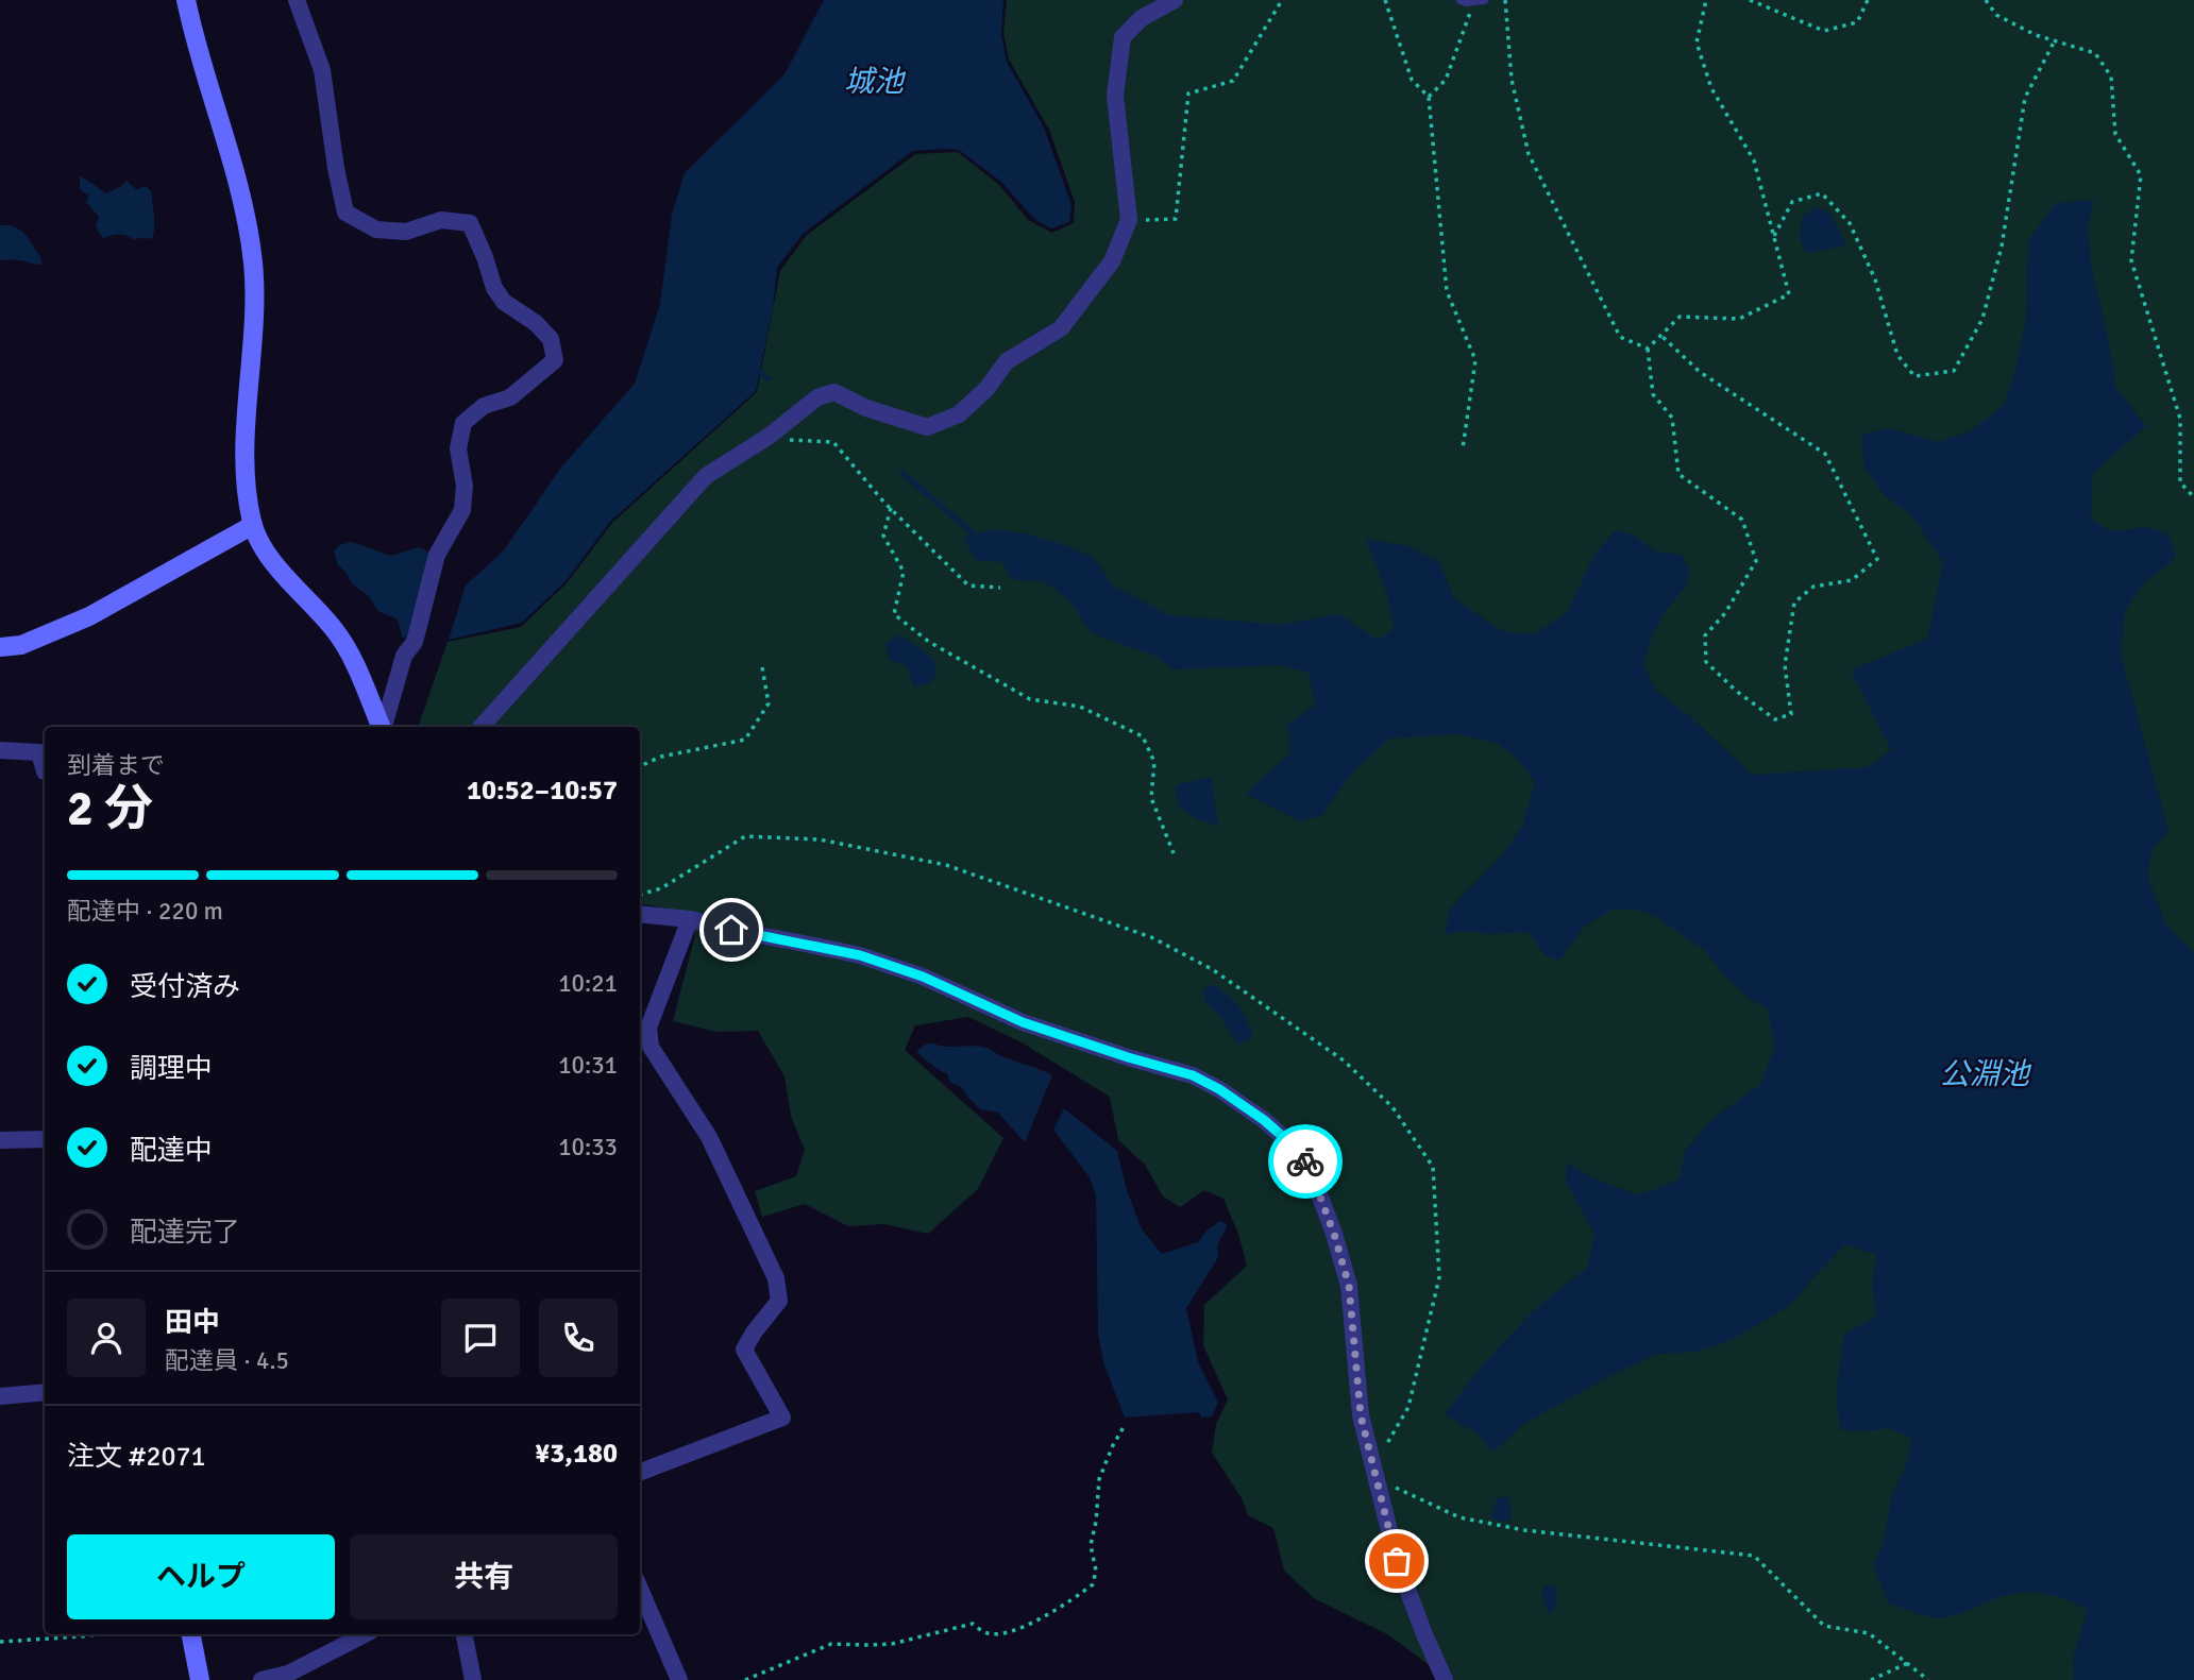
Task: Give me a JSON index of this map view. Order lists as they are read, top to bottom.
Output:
{
  "water": ["城池", "公淵池"],
  "page": {
    "heading": ["2 分", "到着まで", "10:52–10:57"],
    "panel": [
      "田中",
      "配達員 · 4.5",
      "注文 #2071",
      "¥3,180"
    ],
    "bar": "配達中 · 220 m",
    "list": [
      ["受付済み", "10:21"],
      ["調理中", "10:31"],
      ["配達中", "10:33"],
      "配達完了"
    ],
    "buttons": ["ヘルプ", "共有"]
  }
}
